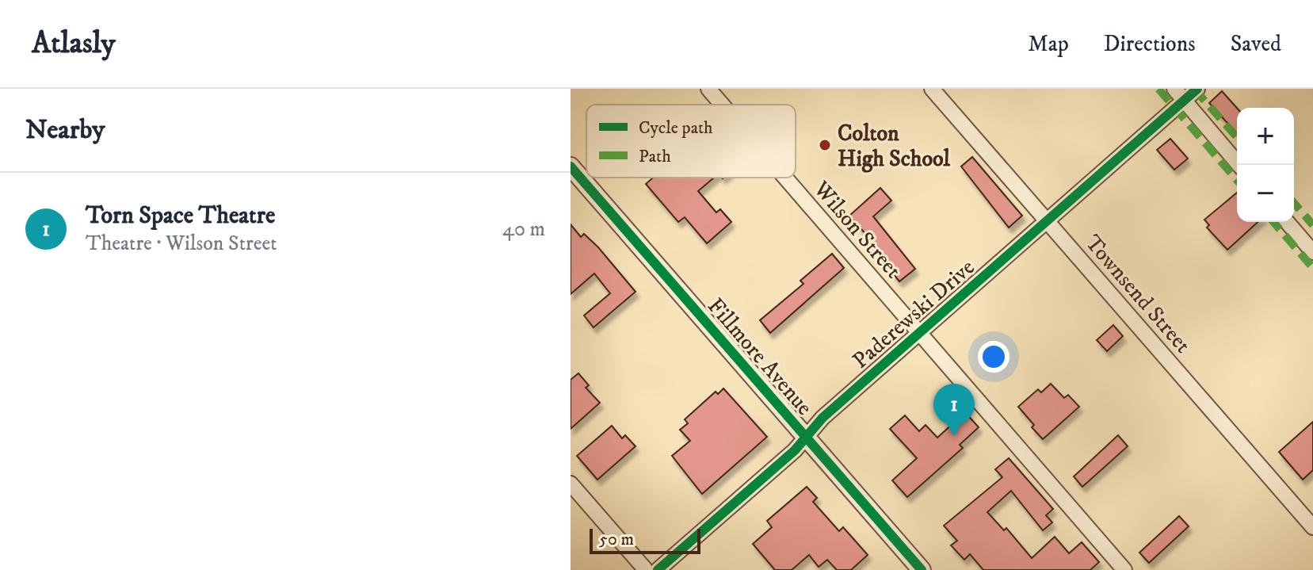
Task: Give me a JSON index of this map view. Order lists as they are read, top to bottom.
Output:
{
  "streets": {
    "street": [
      "Wilson Street",
      "Townsend Street",
      "Paderewski Drive",
      "Fillmore Avenue"
    ]
  },
  "crossings": [
    ["Wilson Street", "Paderewski Drive"],
    ["Townsend Street", "Paderewski Drive"],
    ["Paderewski Drive", "Fillmore Avenue"]
  ],
  "places": ["Colton High School"],
  "legend": ["Cycle path", "Path"],
  "scale_bar": "50 m",
  "page": {
    "header": "Atlasly",
    "nav": ["Map", "Directions", "Saved"],
    "heading": "Nearby",
    "map_buttons": ["+", "−"],
    "list": [
      {
        "mark": "1",
        "name": "Torn Space Theatre",
        "note": "Theatre · Wilson Street",
        "value": "40 m"
      }
    ],
    "pins": "1",
    "scale": "50 m"
  }
}
